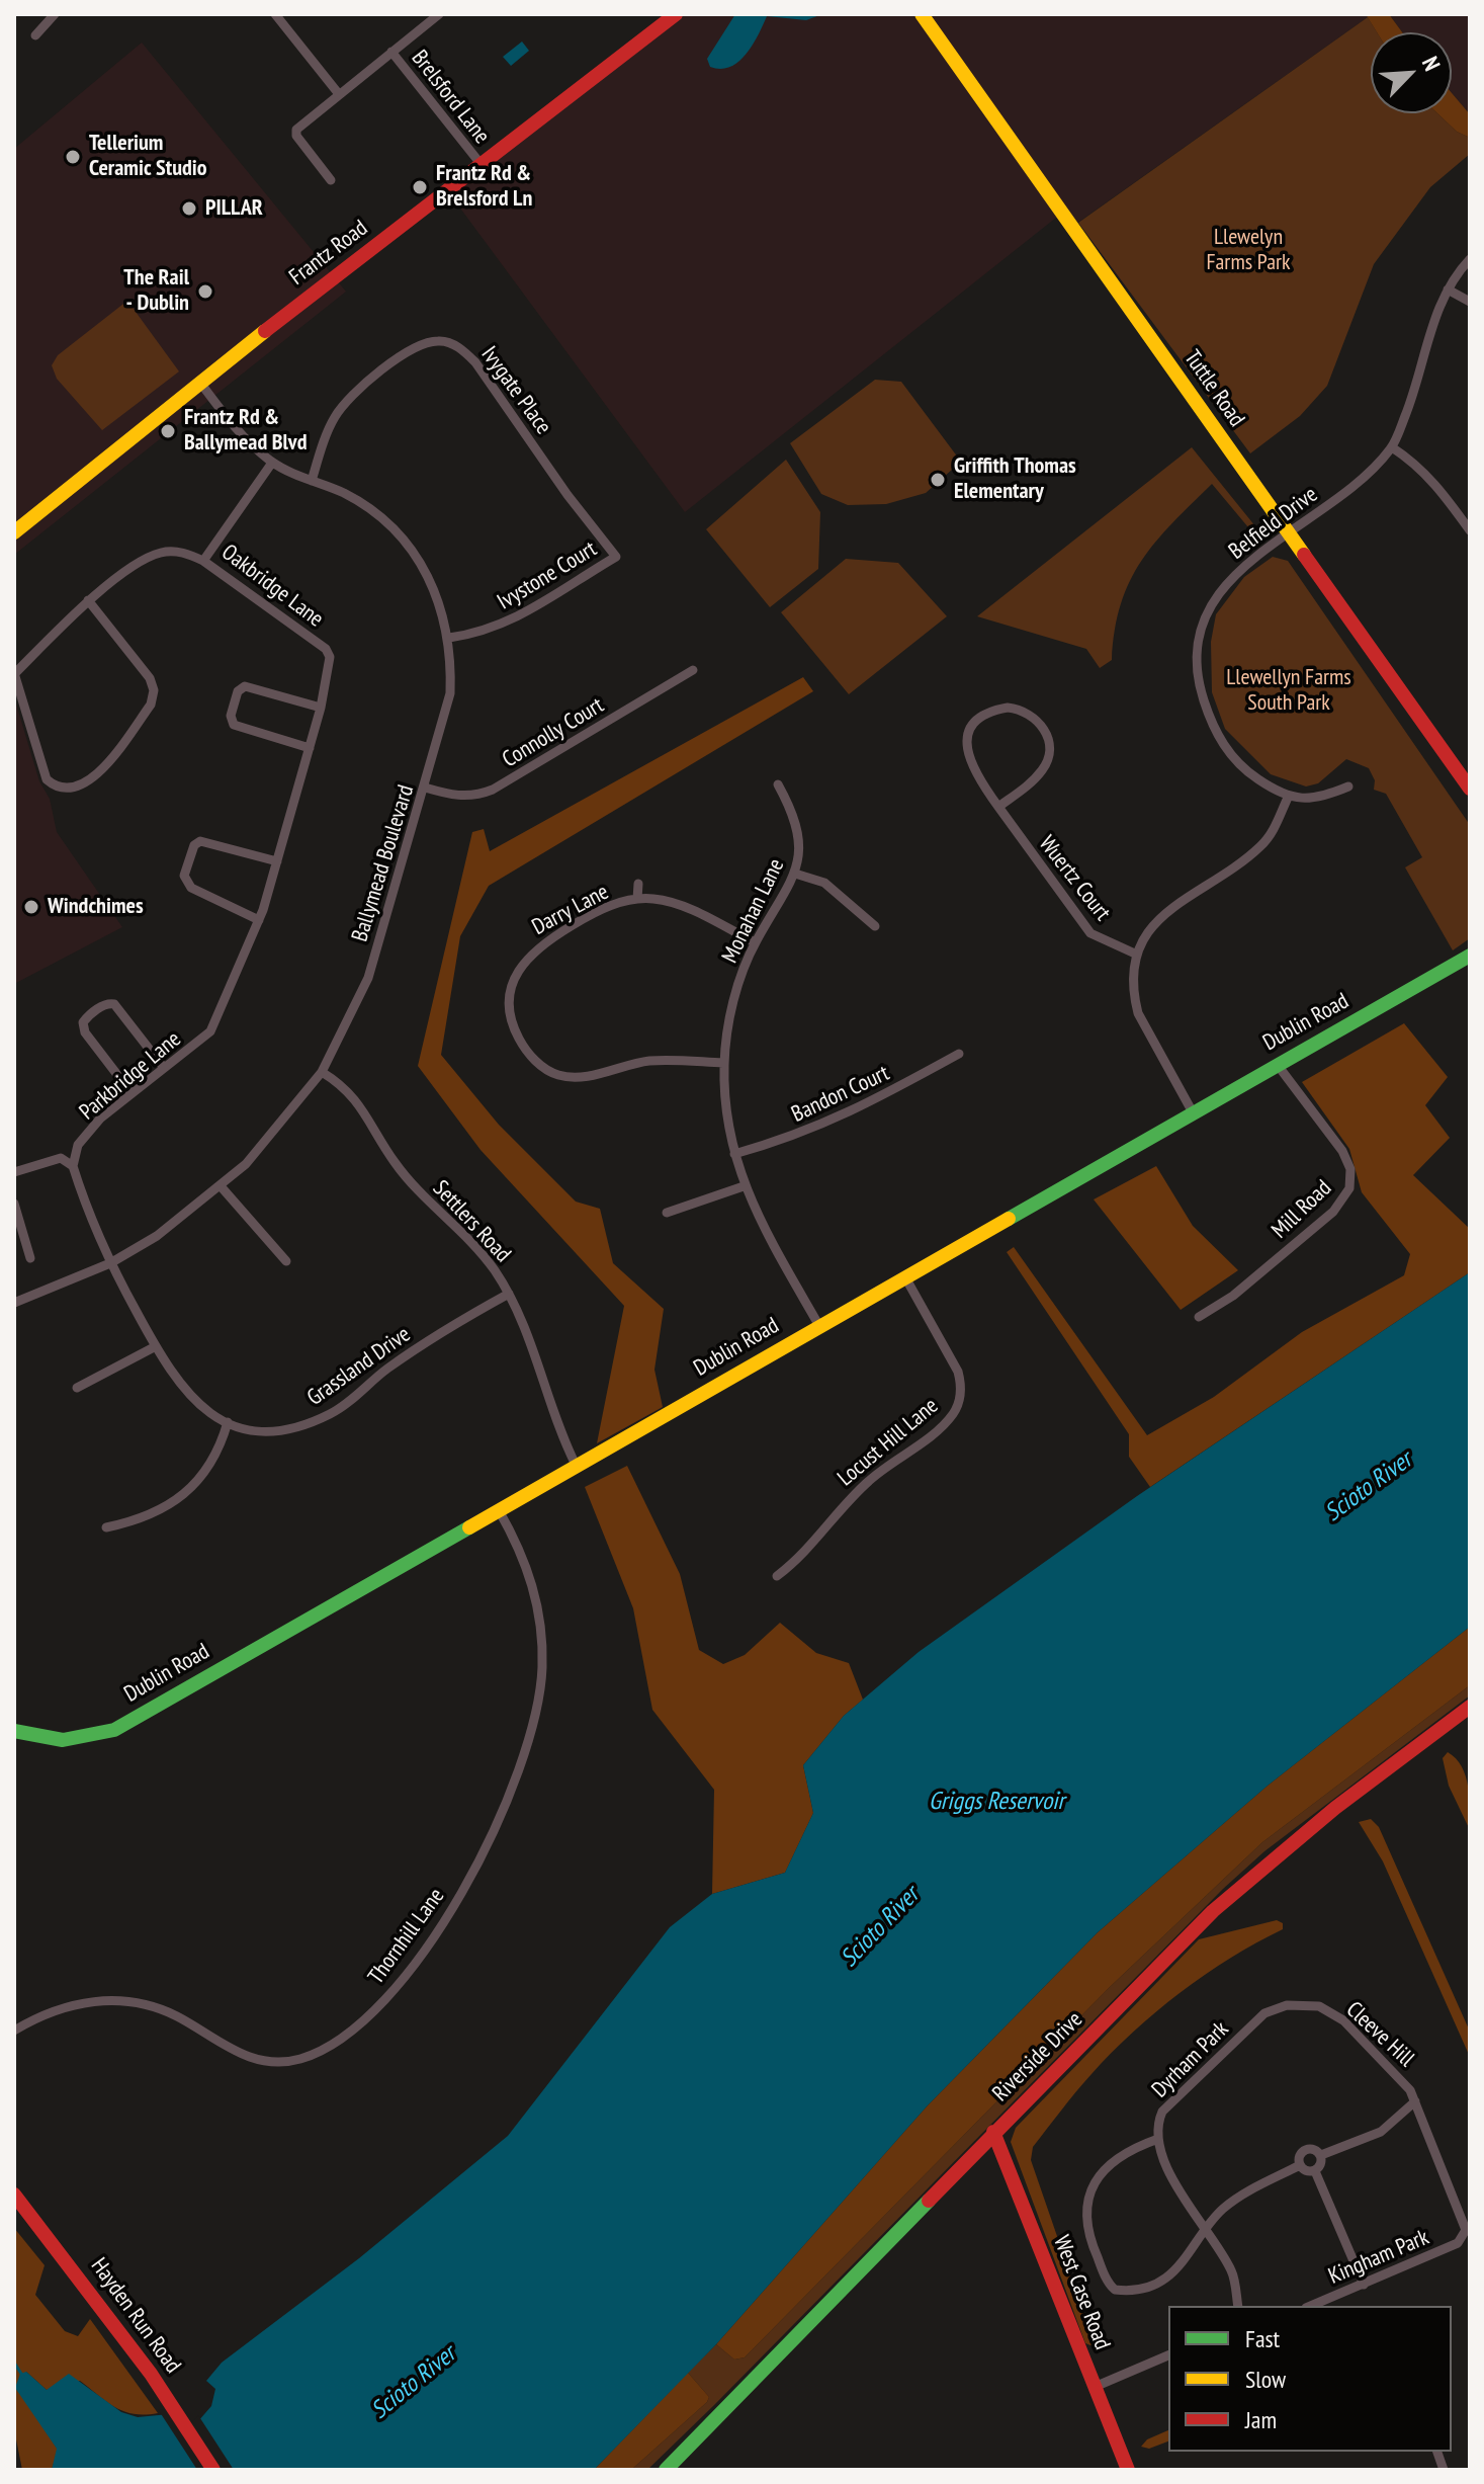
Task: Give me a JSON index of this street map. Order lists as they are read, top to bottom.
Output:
{
  "streets": {
    "main road": [
      "Frantz Road",
      "Tuttle Road",
      "Dublin Road",
      "Riverside Drive",
      "West Case Road",
      "Hayden Run Road"
    ],
    "street": [
      "Brelsford Lane",
      "Ivygate Place",
      "Belfield Drive",
      "Ivystone Court",
      "Oakbridge Lane",
      "Connolly Court",
      "Ballymead Boulevard",
      "Wuertz Court",
      "Darry Lane",
      "Monahan Lane",
      "Parkbridge Lane",
      "Bandon Court",
      "Mill Road",
      "Settlers Road",
      "Grassland Drive",
      "Locust Hill Lane",
      "Thornhill Lane",
      "Cleeve Hill",
      "Dyrham Park",
      "Kingham Park"
    ]
  },
  "crossings": [
    ["Brelsford Lane", "Frantz Road"],
    ["Frantz Road", "Ballymead Boulevard"],
    ["Tuttle Road", "Belfield Drive"],
    ["Ivygate Place", "Ivystone Court"],
    ["Ivygate Place", "Ballymead Boulevard"],
    ["Ivystone Court", "Ballymead Boulevard"],
    ["Oakbridge Lane", "Ballymead Boulevard"],
    ["Oakbridge Lane", "Parkbridge Lane"],
    ["Connolly Court", "Ballymead Boulevard"],
    ["Ballymead Boulevard", "Settlers Road"],
    ["Ballymead Boulevard", "Grassland Drive"],
    ["Darry Lane", "Monahan Lane"],
    ["Monahan Lane", "Dublin Road"],
    ["Monahan Lane", "Bandon Court"],
    ["Dublin Road", "Mill Road"],
    ["Dublin Road", "Settlers Road"],
    ["Dublin Road", "Locust Hill Lane"],
    ["Dublin Road", "Thornhill Lane"],
    ["Settlers Road", "Grassland Drive"],
    ["Cleeve Hill", "Dyrham Park"],
    ["Cleeve Hill", "Kingham Park"],
    ["Riverside Drive", "West Case Road"]
  ],
  "water": ["Scioto River", "Griggs Reservoir"],
  "parks": ["Llewelyn Farms Park", "Llewellyn Farms South Park"],
  "places": [
    "Tellerium Ceramic Studio",
    "Frantz Rd & Brelsford Ln",
    "PILLAR",
    "The Rail - Dublin",
    "Frantz Rd & Ballymead Blvd",
    "Griffith Thomas Elementary",
    "Windchimes"
  ],
  "legend": ["Fast", "Slow", "Jam"],
  "north": "top right"
}
